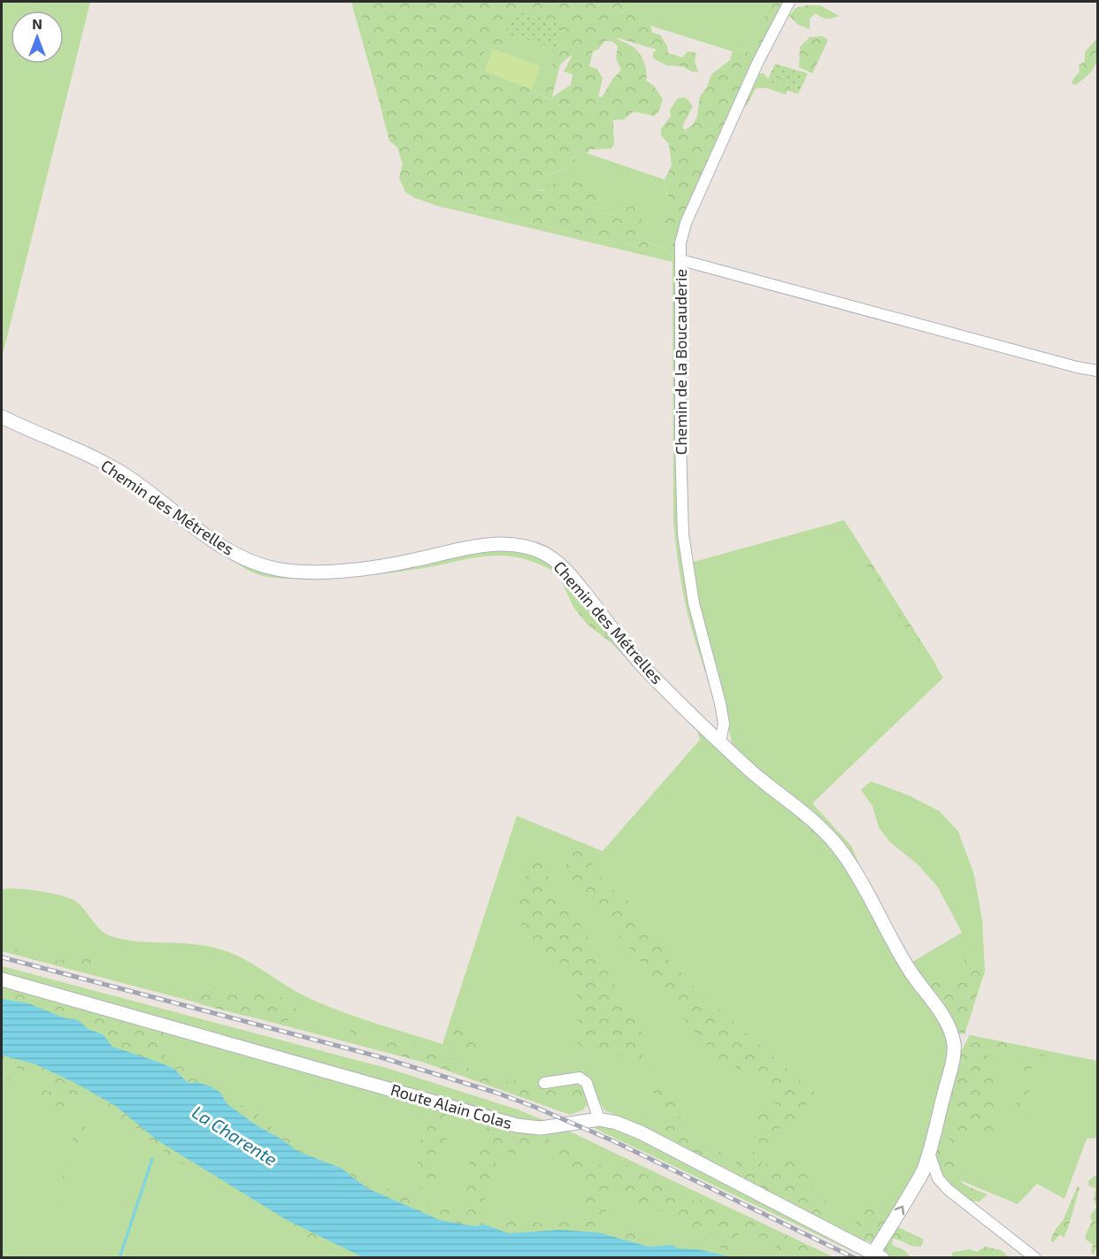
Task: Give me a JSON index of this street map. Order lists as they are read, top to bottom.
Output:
{
  "streets": {
    "street": ["Chemin de la Boucauderie", "Chemin des Métrelles", "Route Alain Colas"]
  },
  "crossings": [
    ["Chemin de la Boucauderie", "Chemin des Métrelles"],
    ["Chemin des Métrelles", "Route Alain Colas"]
  ],
  "water": ["La Charente"],
  "north": "top"
}
